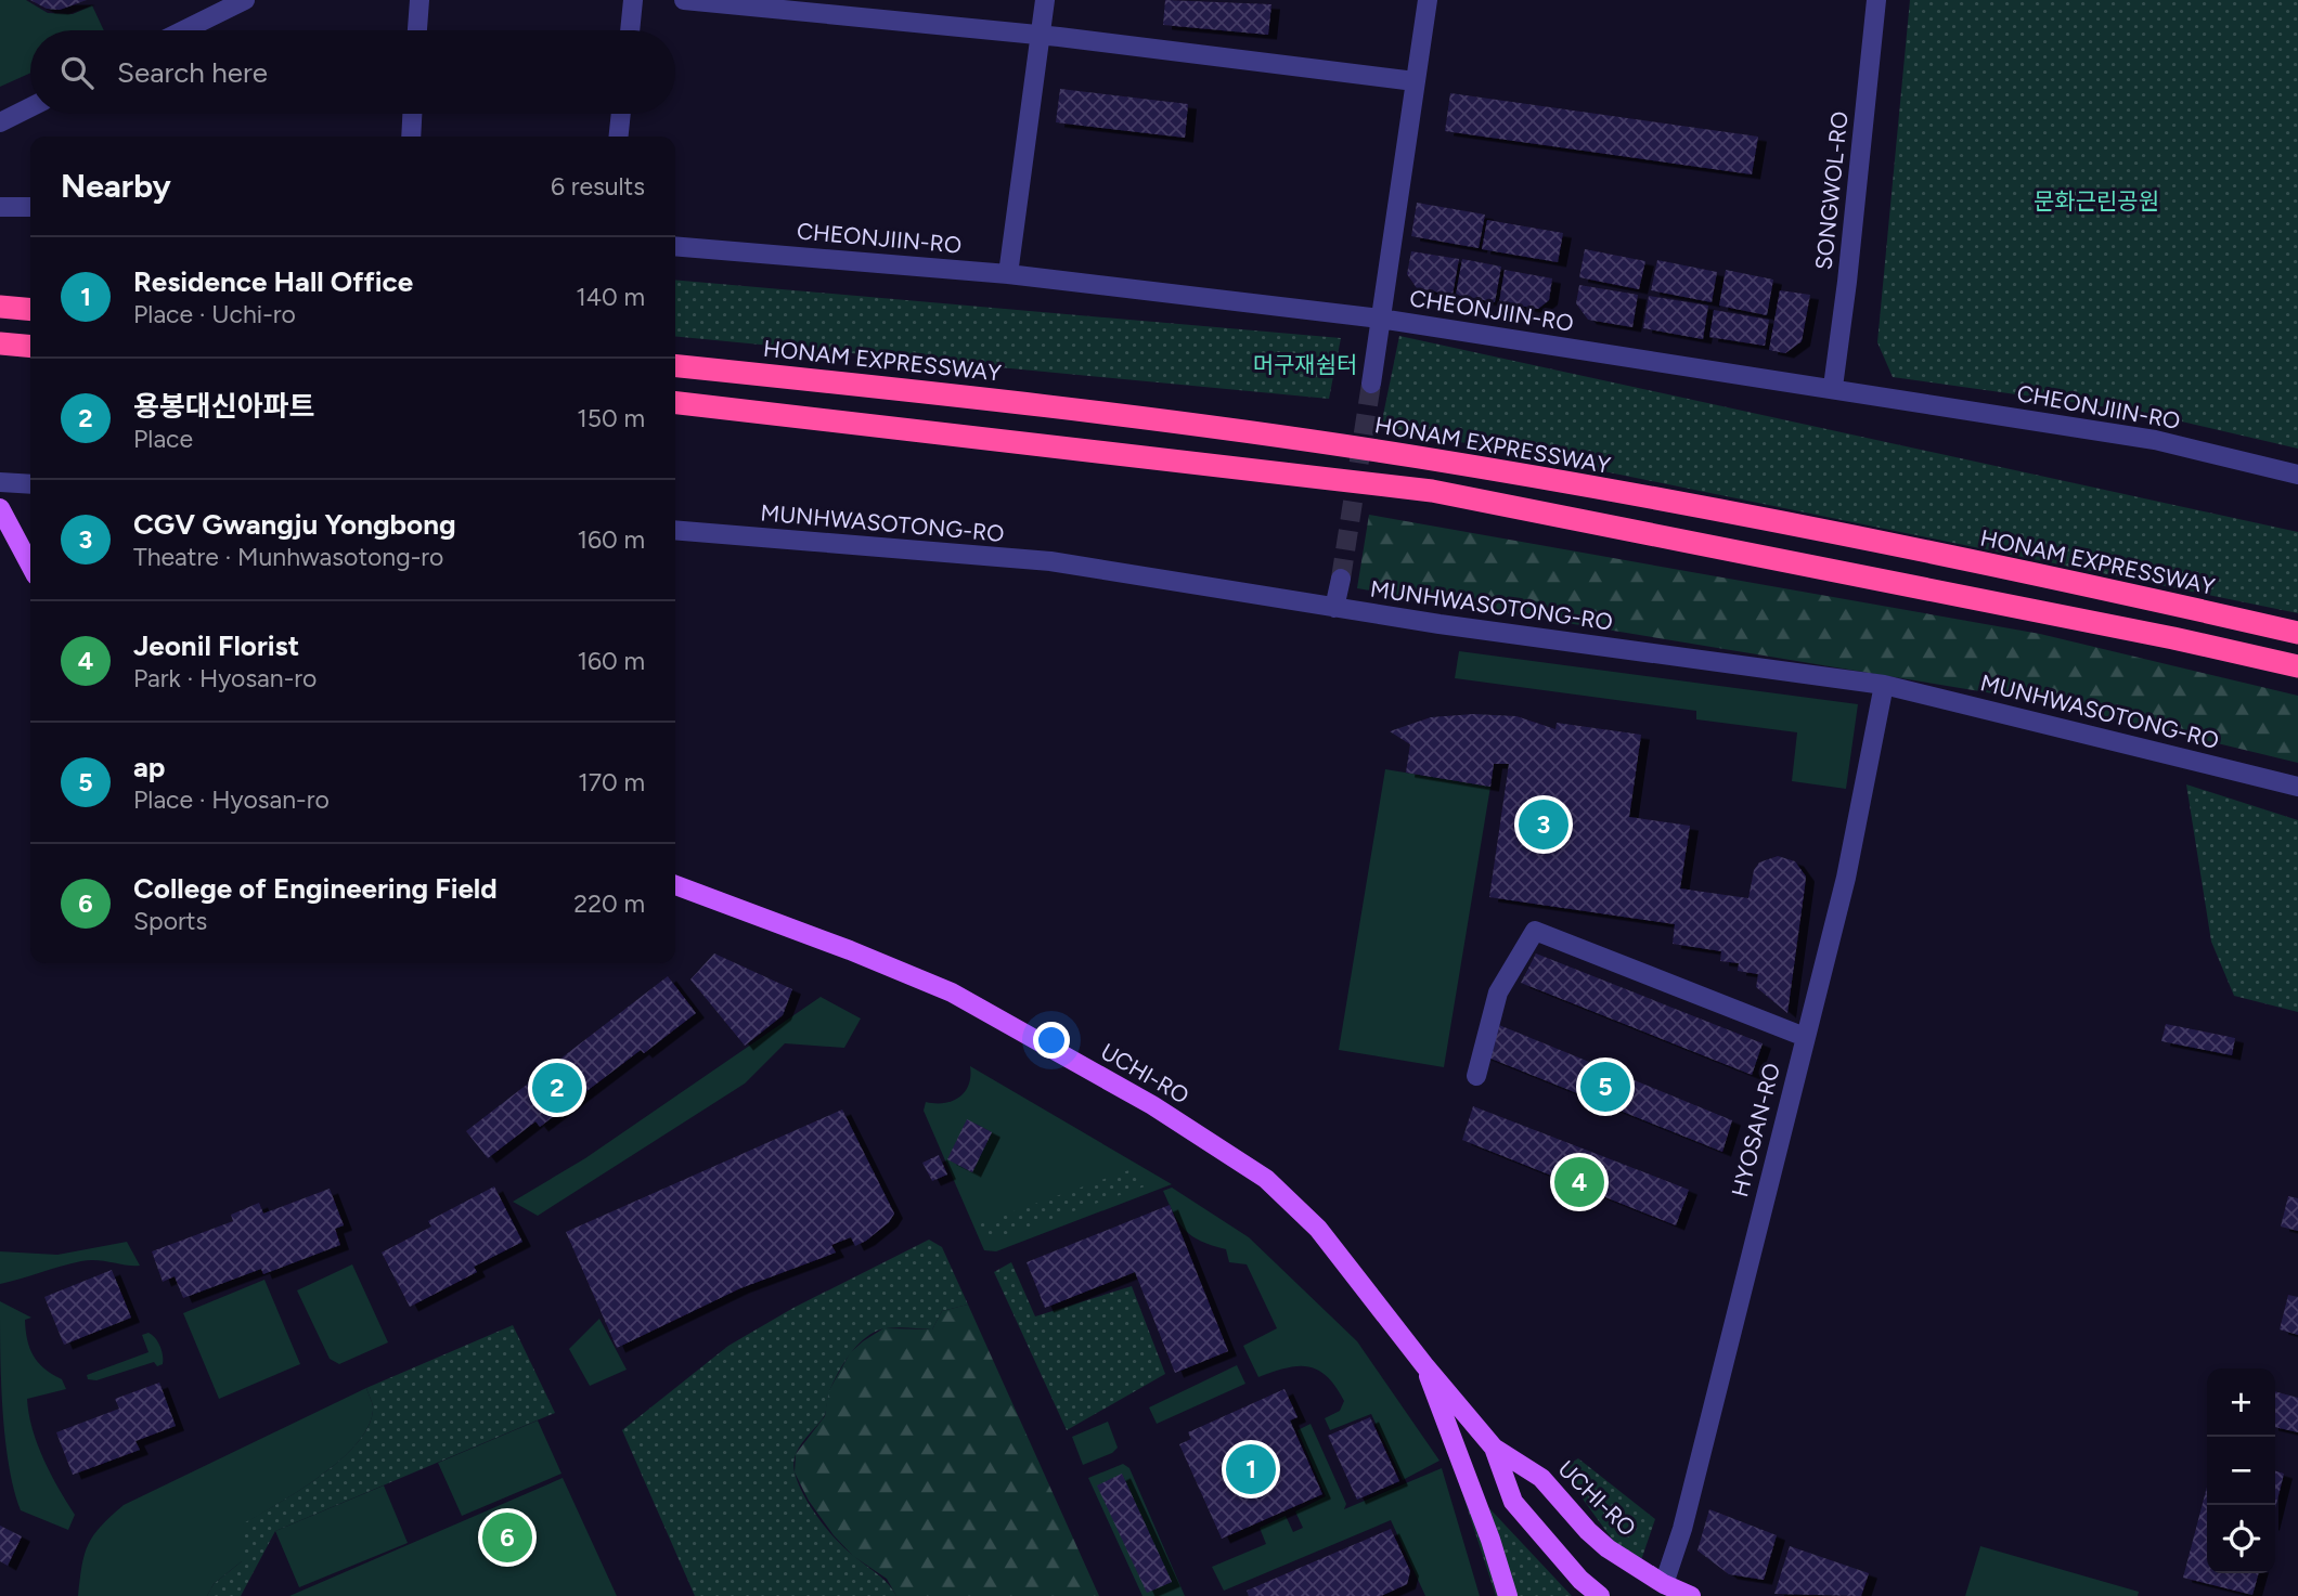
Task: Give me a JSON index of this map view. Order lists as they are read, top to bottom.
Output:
{
  "streets": {
    "highway": ["HONAM EXPRESSWAY"],
    "main road": ["UCHI-RO"],
    "street": [
      "SONGWOL-RO",
      "CHEONJIIN-RO",
      "MUNHWASOTONG-RO",
      "HYOSAN-RO"
    ]
  },
  "crossings": [
    ["SONGWOL-RO", "CHEONJIIN-RO"],
    ["MUNHWASOTONG-RO", "HYOSAN-RO"],
    ["UCHI-RO", "HYOSAN-RO"]
  ],
  "parks": ["문화근린공원", "머구재쉼터"],
  "page": {
    "search": "Search here",
    "heading": ["Nearby", "6 results"],
    "list": [
      {
        "mark": "1",
        "name": "Residence Hall Office",
        "note": "Place · Uchi-ro",
        "value": "140 m"
      },
      {
        "mark": "2",
        "name": "용봉대신아파트",
        "note": "Place",
        "value": "150 m"
      },
      {
        "mark": "3",
        "name": "CGV Gwangju Yongbong",
        "note": "Theatre · Munhwasotong-ro",
        "value": "160 m"
      },
      {
        "mark": "4",
        "name": "Jeonil Florist",
        "note": "Park · Hyosan-ro",
        "value": "160 m"
      },
      {
        "mark": "5",
        "name": "ap",
        "note": "Place · Hyosan-ro",
        "value": "170 m"
      },
      {
        "mark": "6",
        "name": "College of Engineering Field",
        "note": "Sports",
        "value": "220 m"
      }
    ],
    "pins": [
      "3",
      "5",
      "2",
      "4",
      "1",
      "6"
    ],
    "map_buttons": ["+", "−"]
  }
}
